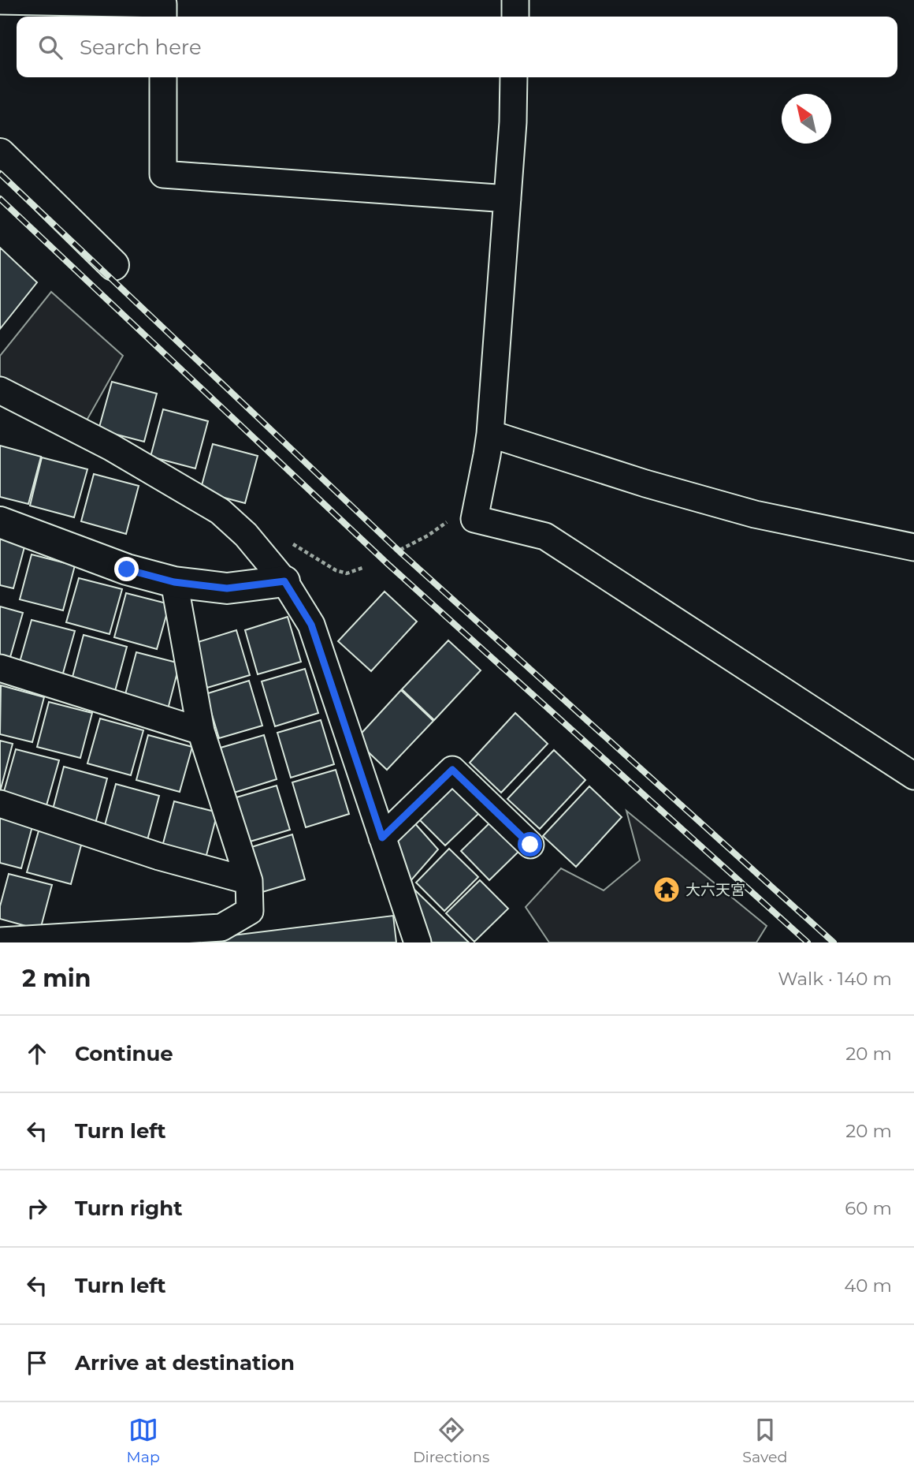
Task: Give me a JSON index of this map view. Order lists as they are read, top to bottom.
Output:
{
  "places": {
    "temple": ["大六天宮"]
  },
  "north": "top left",
  "page": {
    "search": "Search here",
    "heading": ["2 min", "Walk · 140 m"],
    "list": [
      ["Continue", "20 m"],
      ["Turn left", "20 m"],
      ["Turn right", "60 m"],
      ["Turn left", "40 m"],
      "Arrive at destination"
    ],
    "nav": ["Map", "Directions", "Saved"]
  }
}
